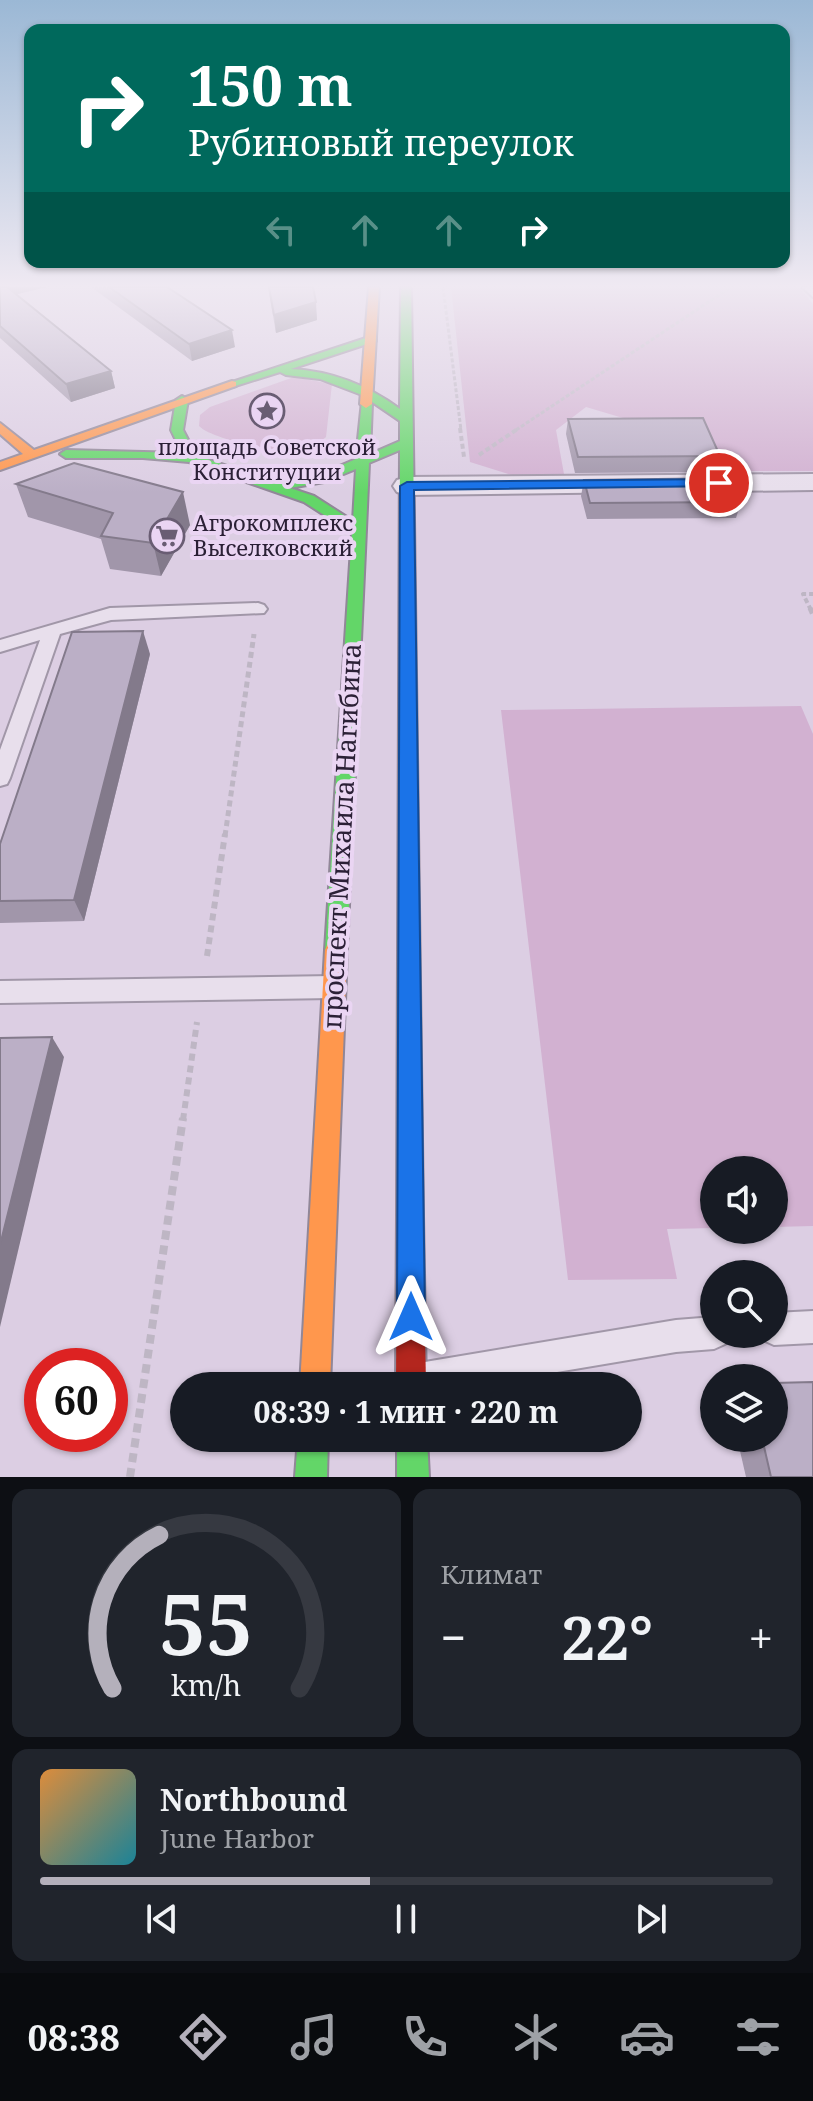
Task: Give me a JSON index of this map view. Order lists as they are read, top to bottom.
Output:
{
  "streets": {
    "main road": ["проспект Михаила Нагибина"]
  },
  "places": {
    "place": ["площадь Советской Конституции"],
    "supermarket": ["Агрокомплекс Выселковский"]
  },
  "page": {
    "turn": ["150 m", "Рубиновый переулок"],
    "limit": "60",
    "trip": "08:39 · 1 мин · 220 m",
    "tile": "Климат",
    "heat": ["−", "22°", "+"],
    "song": ["Northbound", "June Harbor"],
    "tabs": "08:38",
    "gauge": ["55", "km/h"]
  }
}
